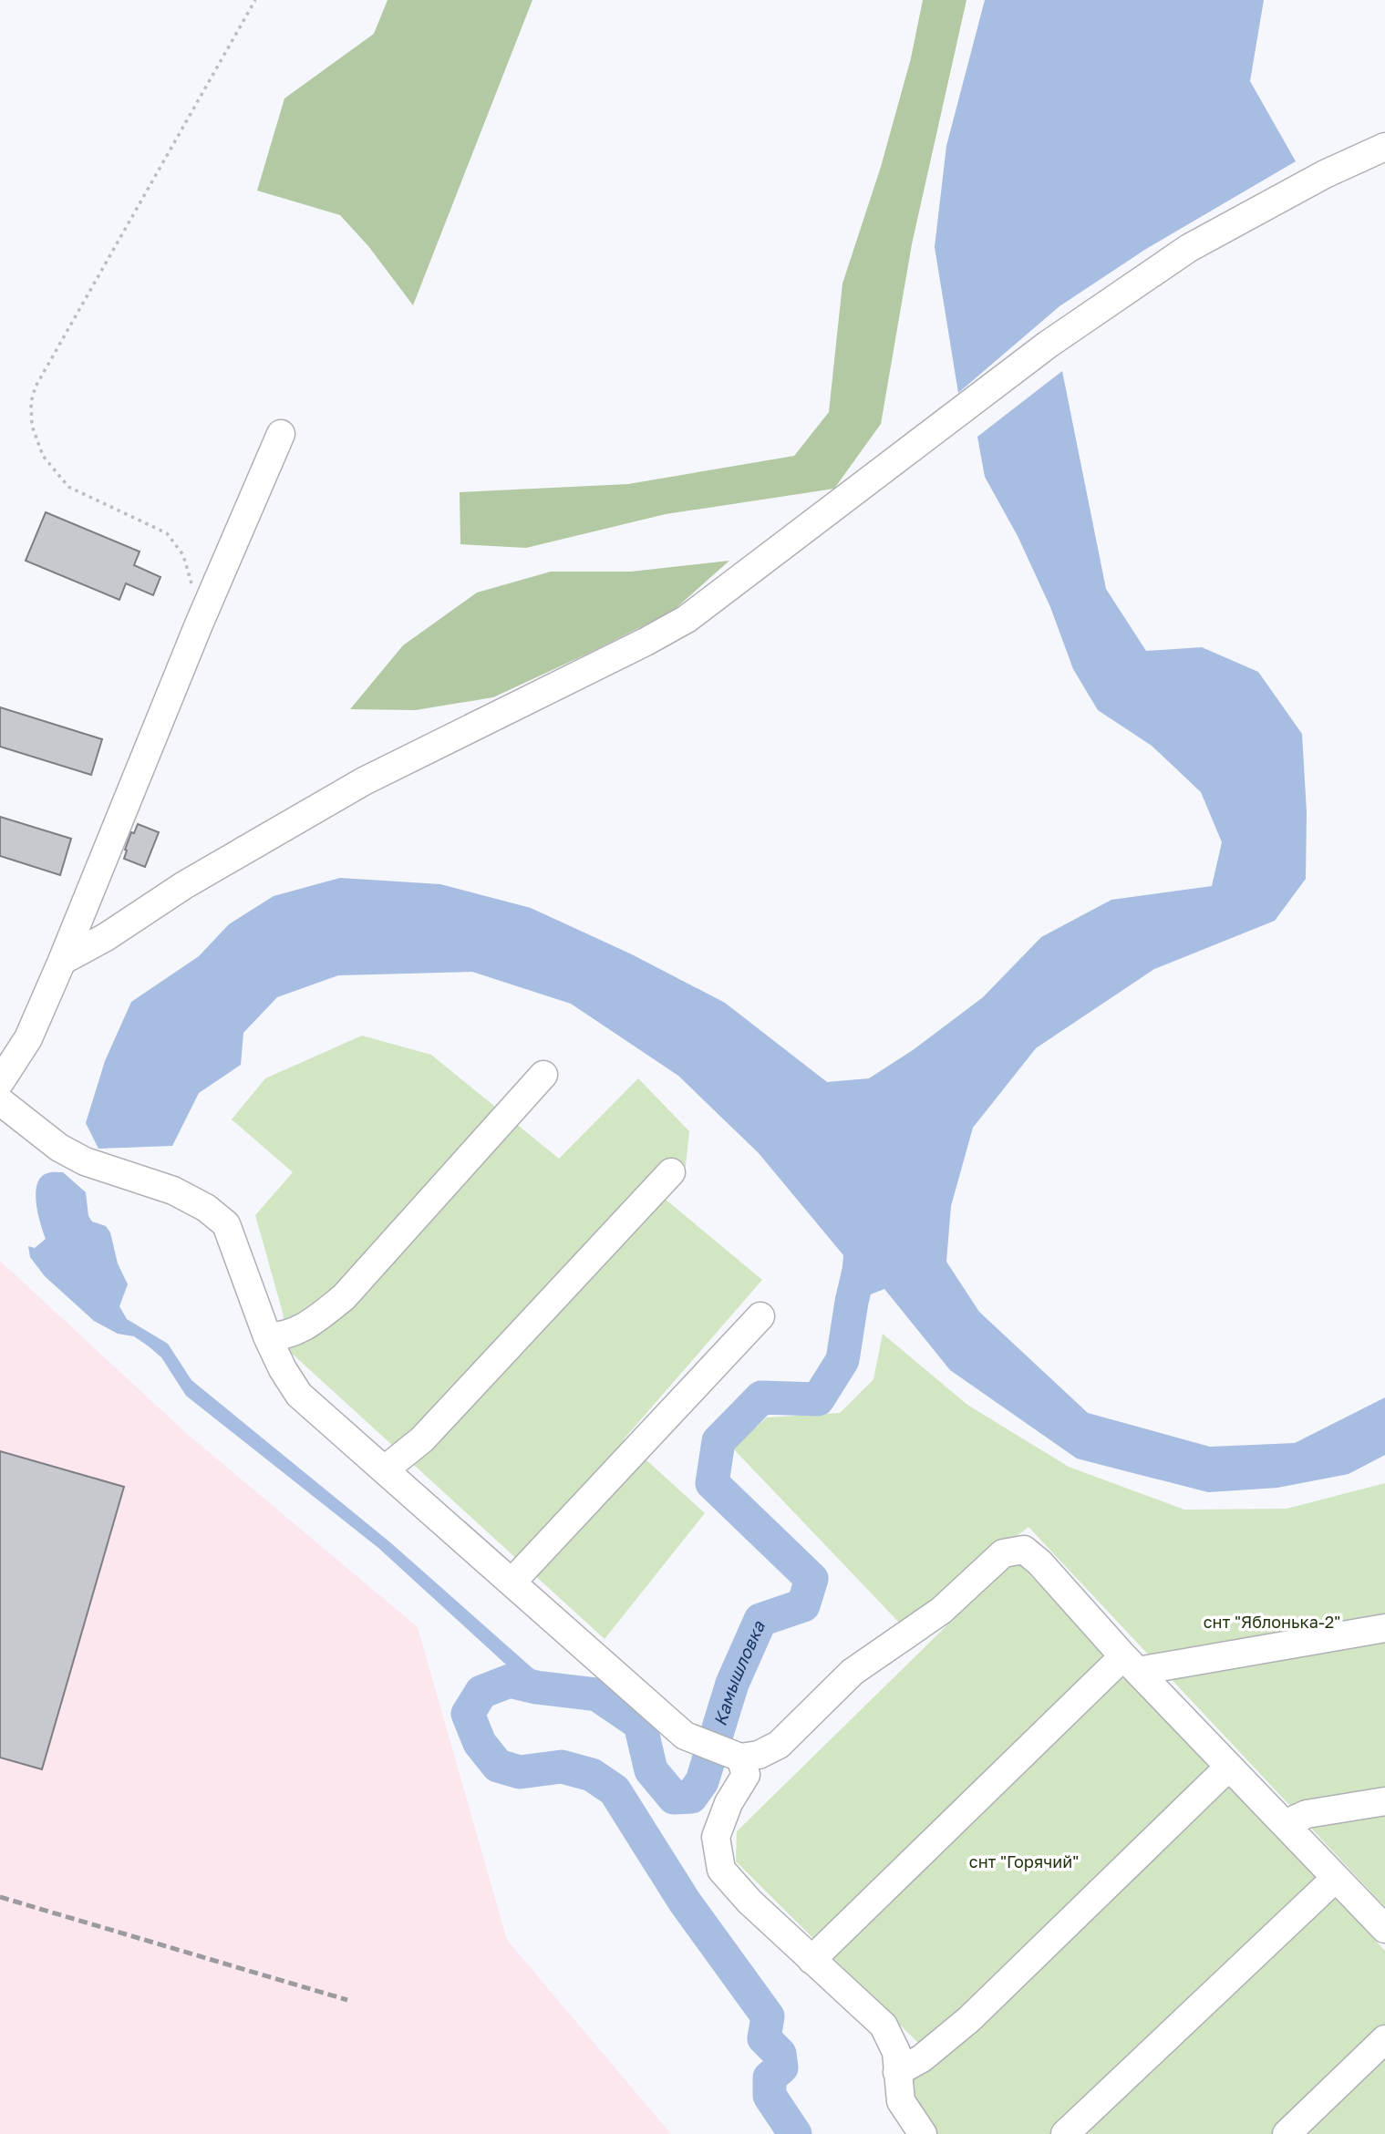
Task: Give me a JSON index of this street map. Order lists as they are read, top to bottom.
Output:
{
  "water": ["Камышловка"],
  "parks": ["снт \"Яблонька-2\"", "снт \"Горячий\""]
}
